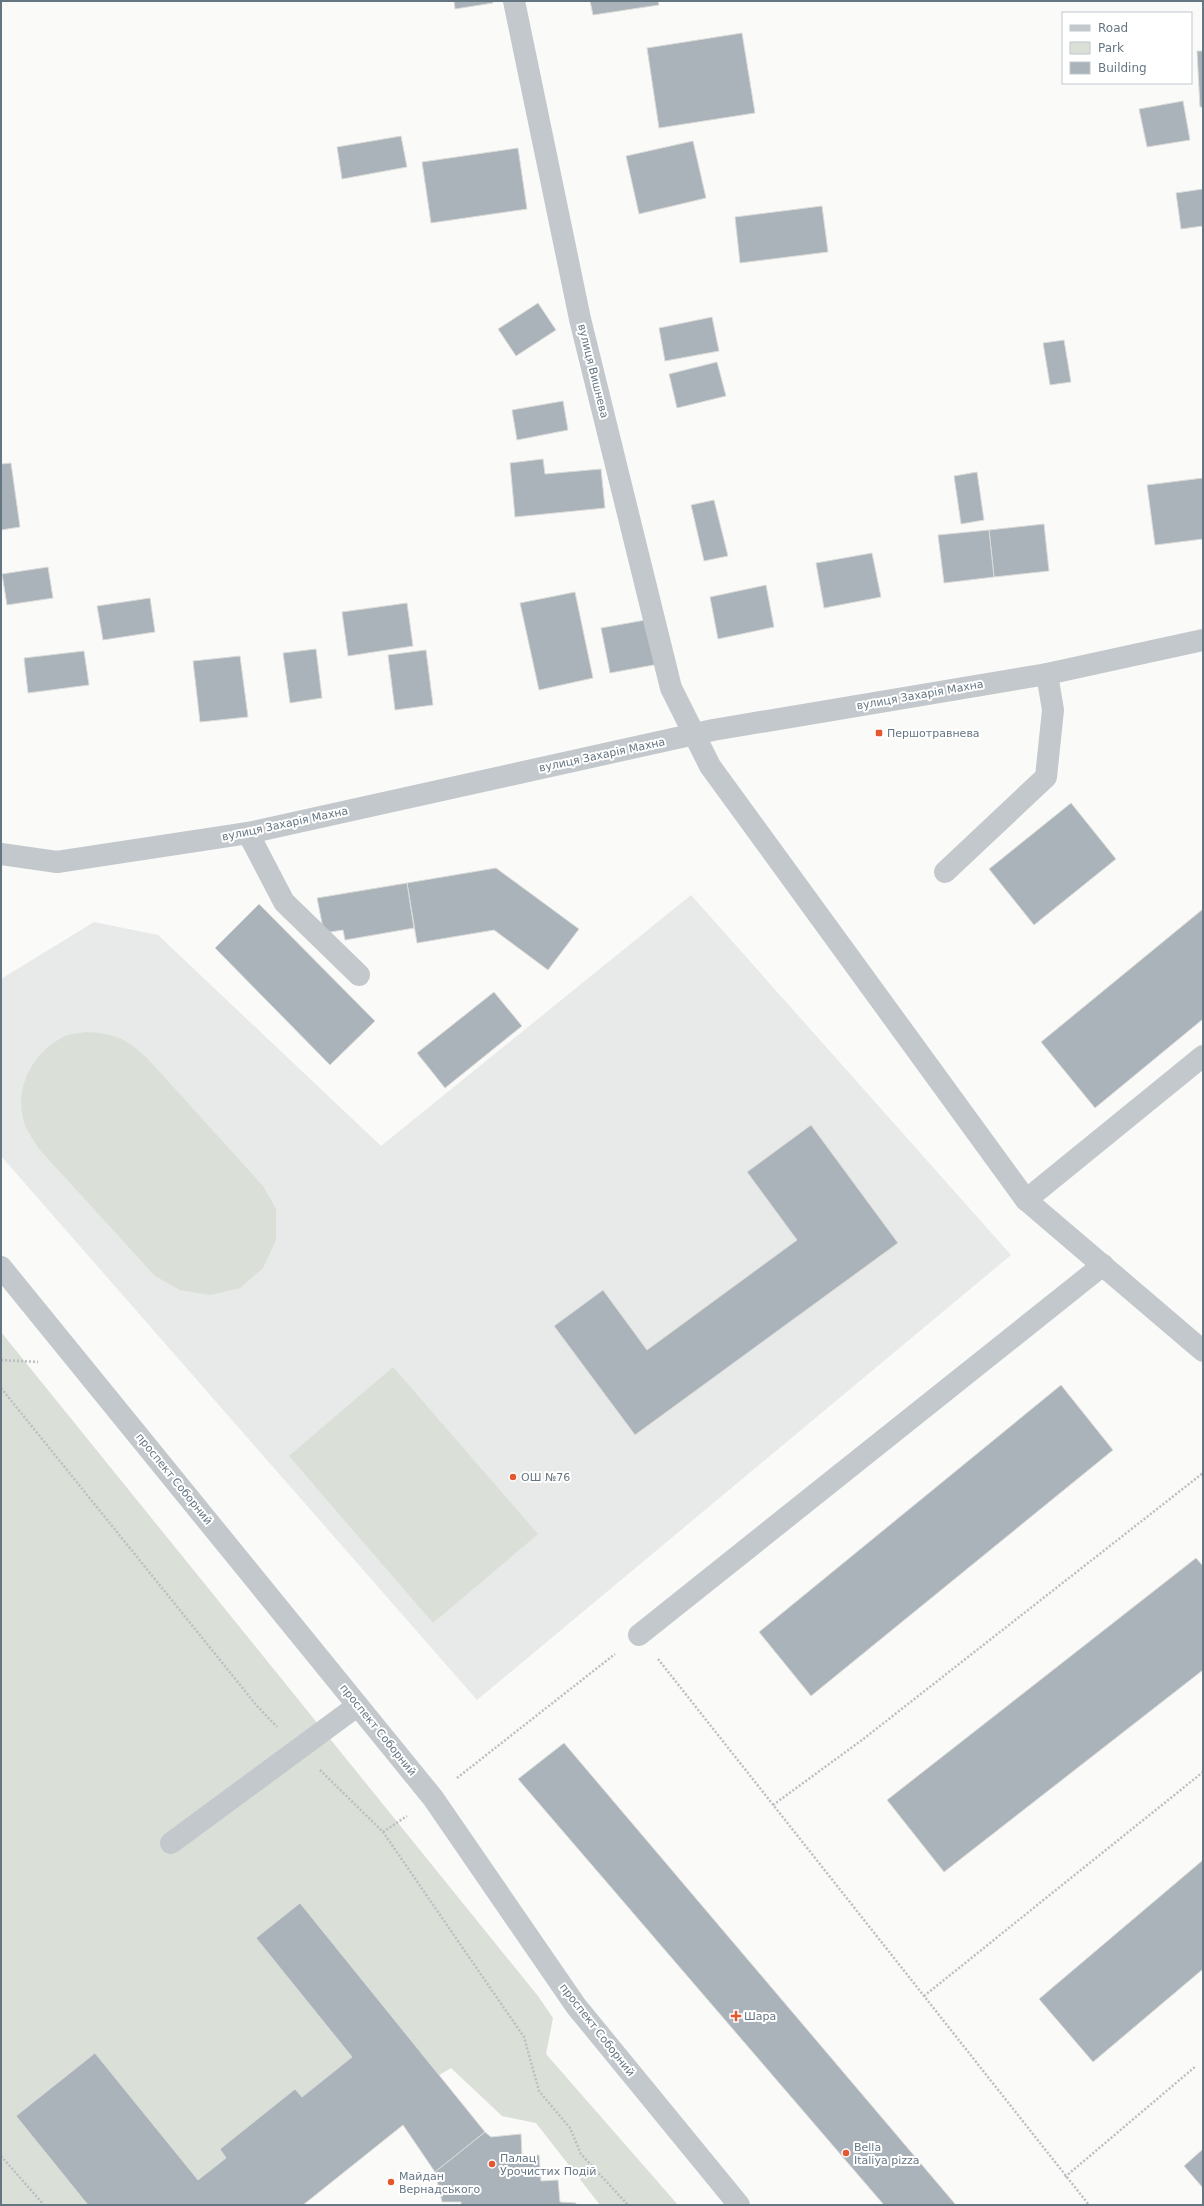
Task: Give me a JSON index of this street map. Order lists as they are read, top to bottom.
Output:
{
  "streets": {
    "street": ["вулиця Вишнева", "вулиця Захарія Махна", "проспект Соборний"]
  },
  "crossings": [
    ["вулиця Вишнева", "вулиця Захарія Махна"]
  ],
  "places": {
    "transit": ["Першотравнева"],
    "other": [
      "ОШ №76",
      "Bella Italiya pizza",
      "Палац Урочистих Подій",
      "Майдан Вернадського"
    ],
    "health": ["Шара"]
  },
  "legend": ["Road", "Park", "Building"]
}
